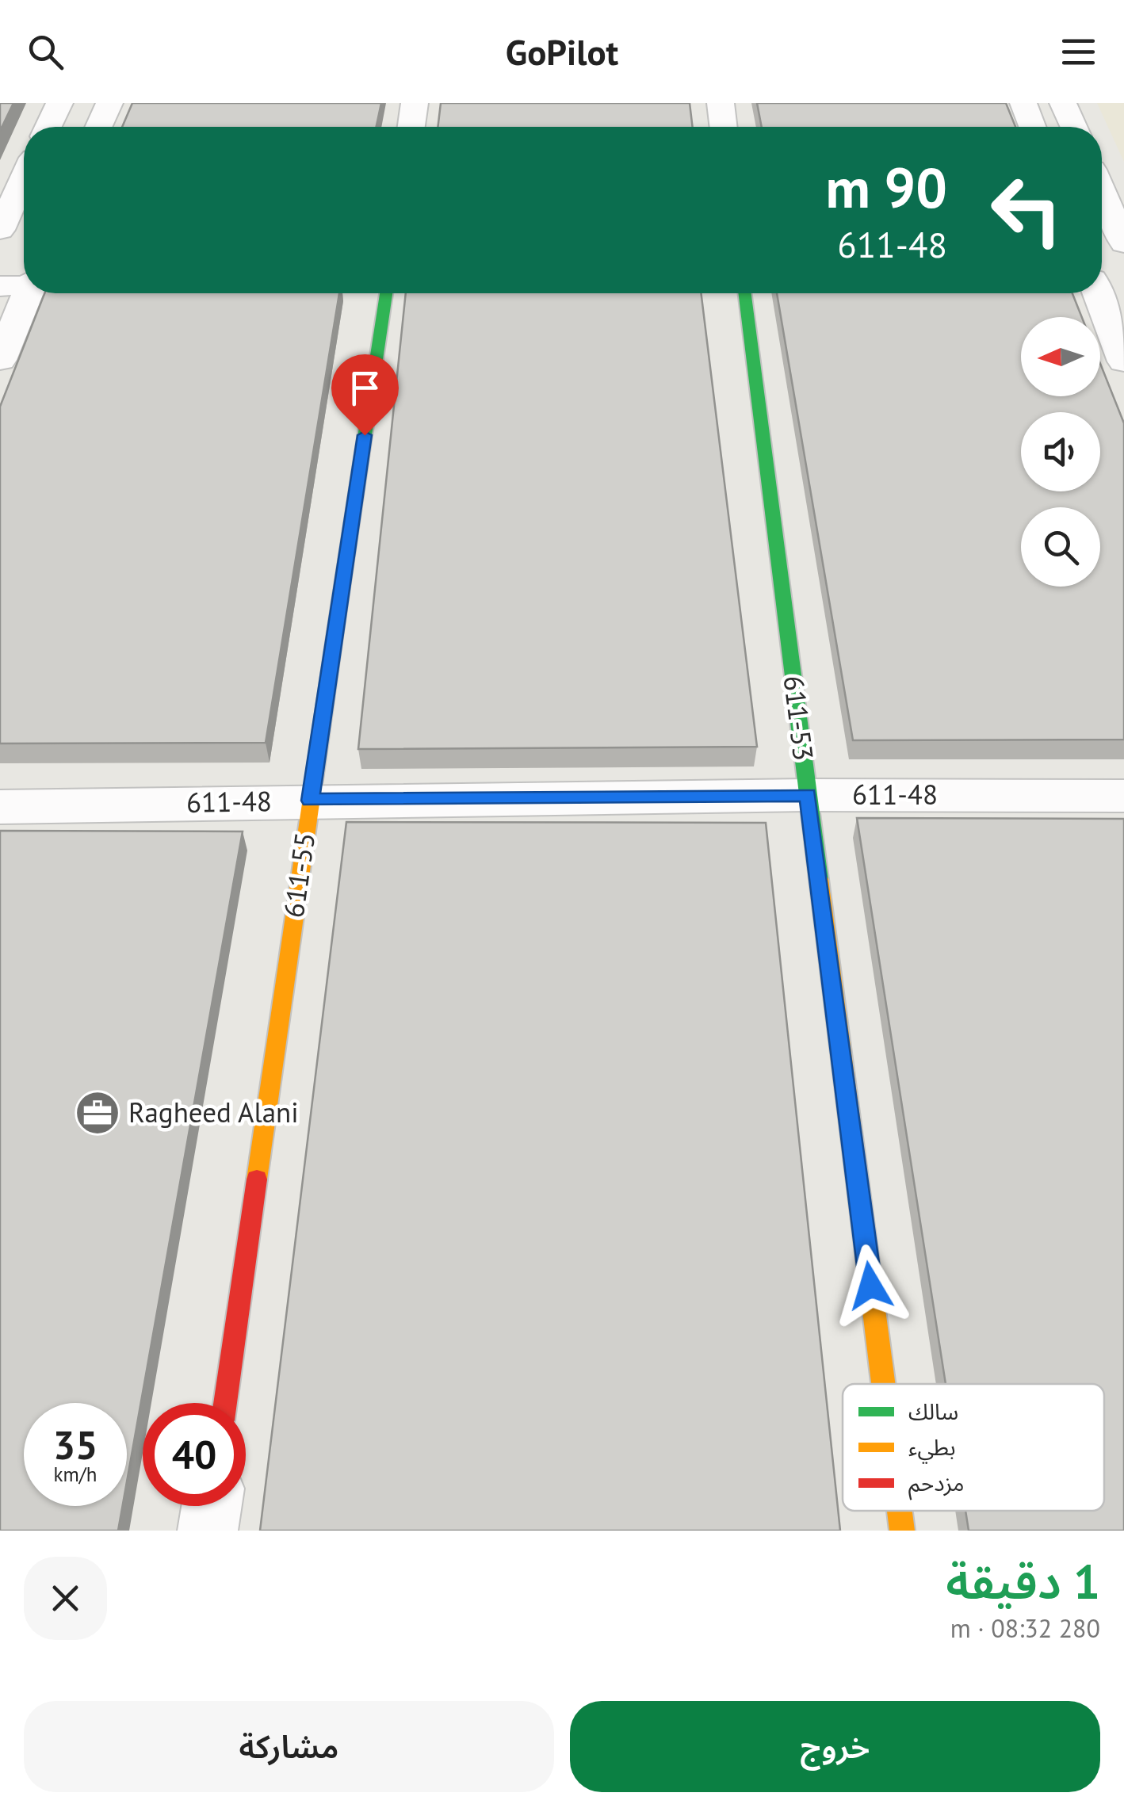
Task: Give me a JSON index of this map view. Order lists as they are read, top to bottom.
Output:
{
  "streets": {
    "street": ["611-53", "611-48", "611-55"]
  },
  "crossings": [
    ["611-53", "611-48"],
    ["611-48", "611-55"]
  ],
  "places": {
    "office": ["Ragheed Alani"]
  },
  "legend": ["سالك", "بطيء", "مزدحم"],
  "north": "left",
  "page": {
    "header": "GoPilot",
    "turn": ["90 m", "611-48"],
    "speed": "35 km/h",
    "limit": "40",
    "heading": ["1 دقيقة", "280 m · 08:32"],
    "buttons": ["خروج", "مشاركة"]
  }
}
